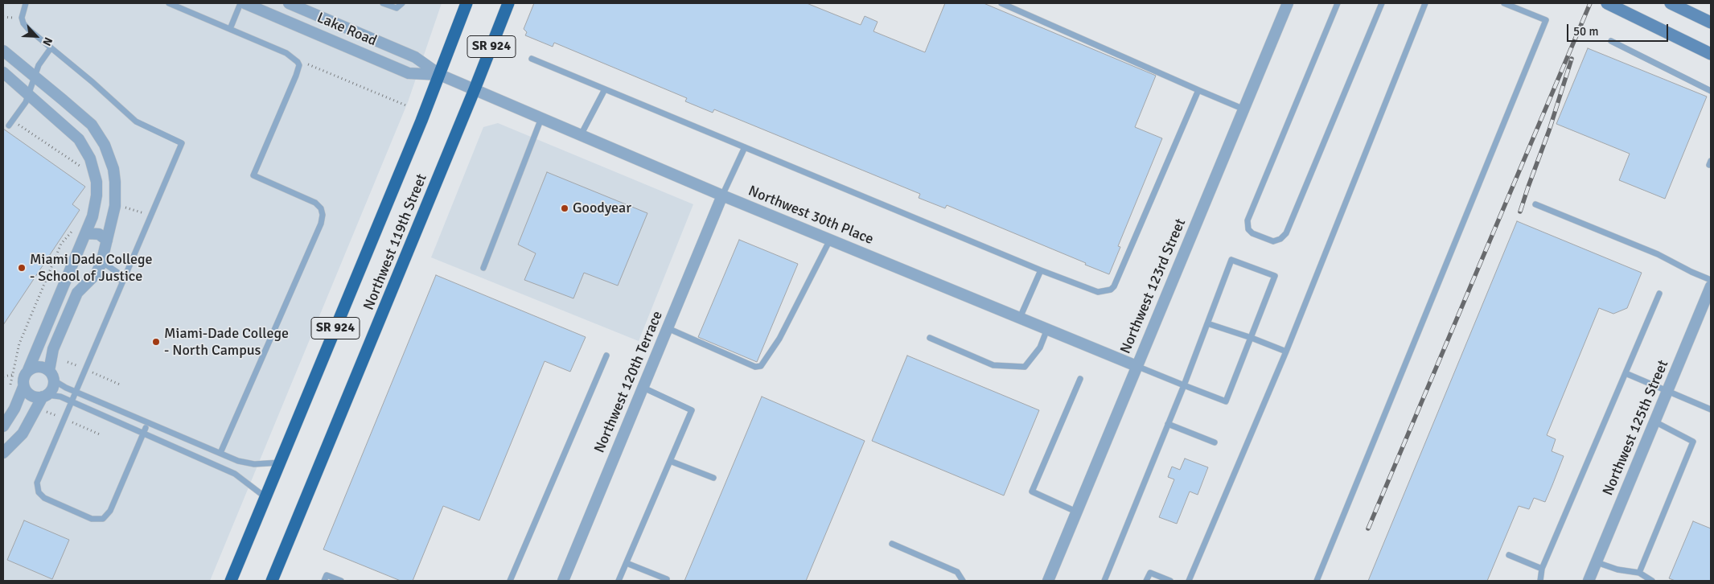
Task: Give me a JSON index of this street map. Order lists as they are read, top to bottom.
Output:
{
  "streets": {
    "highway": ["SR 924", "Northwest 119th Street"],
    "street": [
      "Lake Road",
      "Northwest 30th Place",
      "Northwest 123rd Street",
      "Northwest 120th Terrace",
      "Northwest 125th Street"
    ]
  },
  "crossings": [
    ["Lake Road", "Northwest 30th Place"],
    ["Lake Road", "Northwest 119th Street"],
    ["Northwest 30th Place", "Northwest 119th Street"],
    ["Northwest 30th Place", "Northwest 123rd Street"],
    ["Northwest 30th Place", "Northwest 120th Terrace"]
  ],
  "places": ["Goodyear", "Miami Dade College - School of Justice", "Miami-Dade College - North Campus"],
  "scale_bar": "50 m",
  "north": "bottom right"
}
